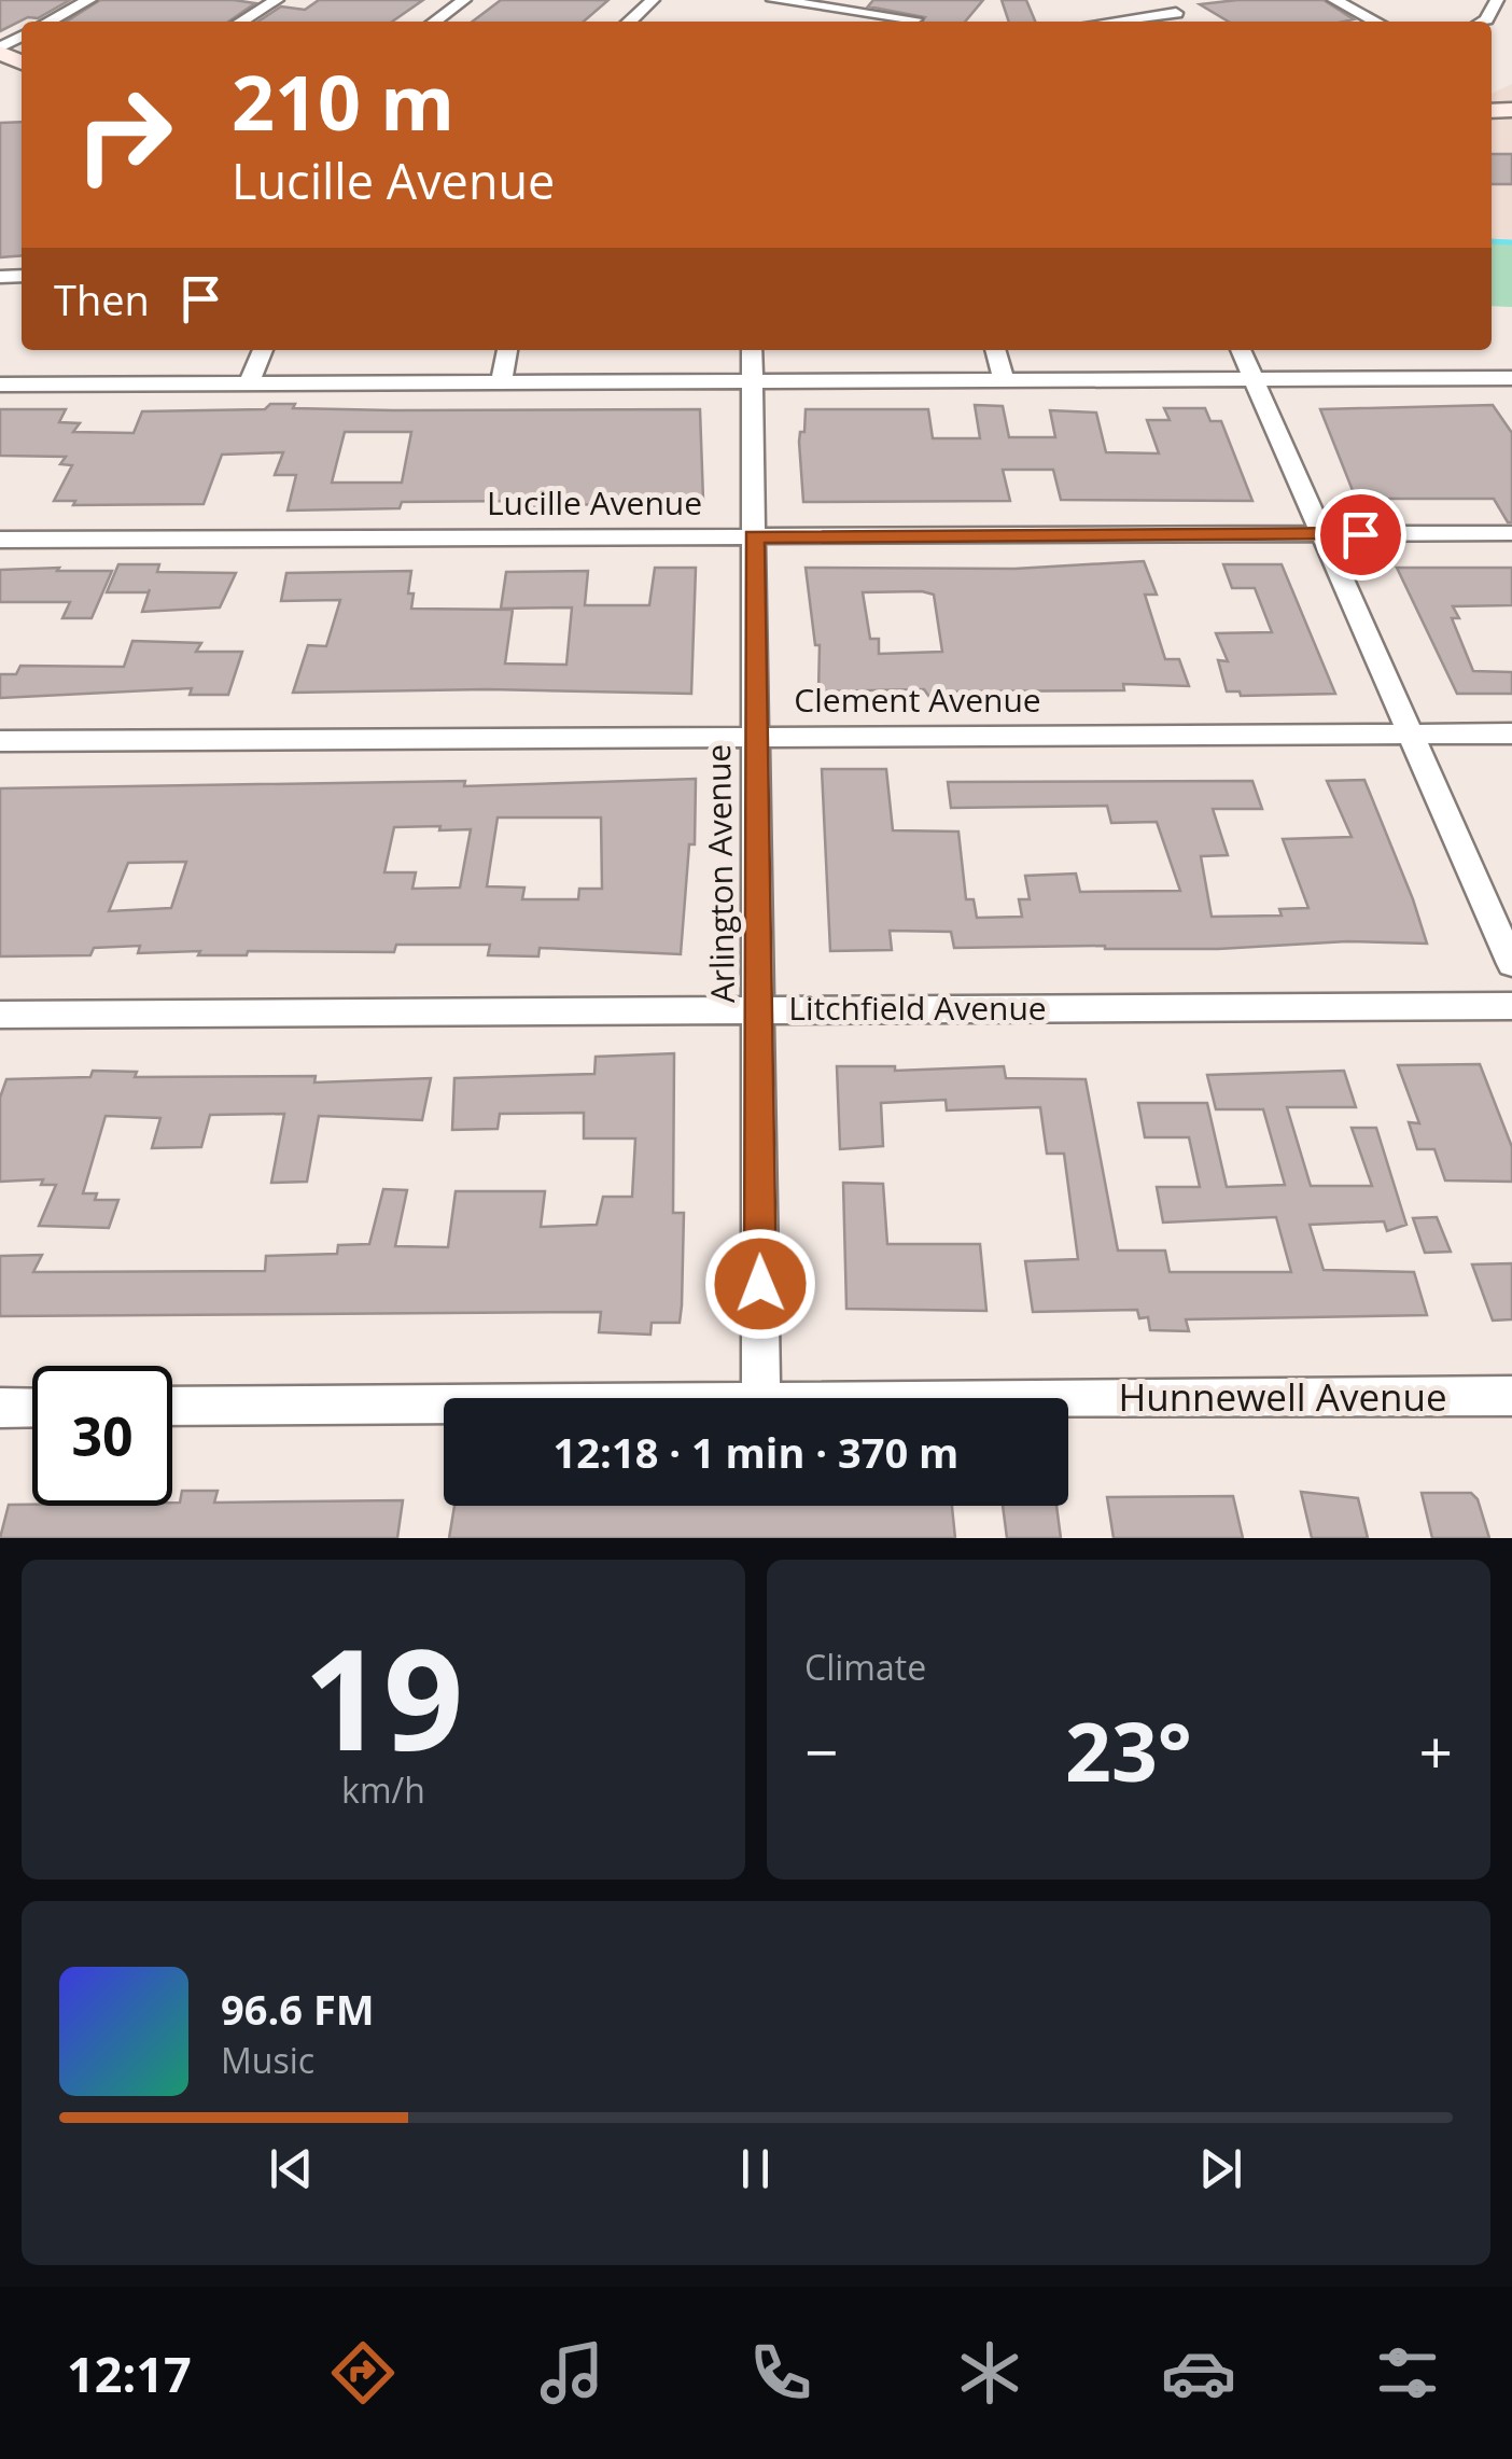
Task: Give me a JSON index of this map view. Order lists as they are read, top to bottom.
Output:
{
  "streets": {
    "street": [
      "Lucille Avenue",
      "Clement Avenue",
      "Arlington Avenue",
      "Litchfield Avenue",
      "Hunnewell Avenue"
    ]
  },
  "crossings": [
    ["Lucille Avenue", "Arlington Avenue"],
    ["Clement Avenue", "Arlington Avenue"],
    ["Arlington Avenue", "Litchfield Avenue"]
  ],
  "page": {
    "turn": ["210 m", "Lucille Avenue"],
    "then": "Then",
    "limit": "30",
    "trip": "12:18 · 1 min · 370 m",
    "tile": [
      ["19", "km/h"],
      "Climate"
    ],
    "heat": ["−", "23°", "+"],
    "song": ["96.6 FM", "Music"],
    "tabs": "12:17"
  }
}
